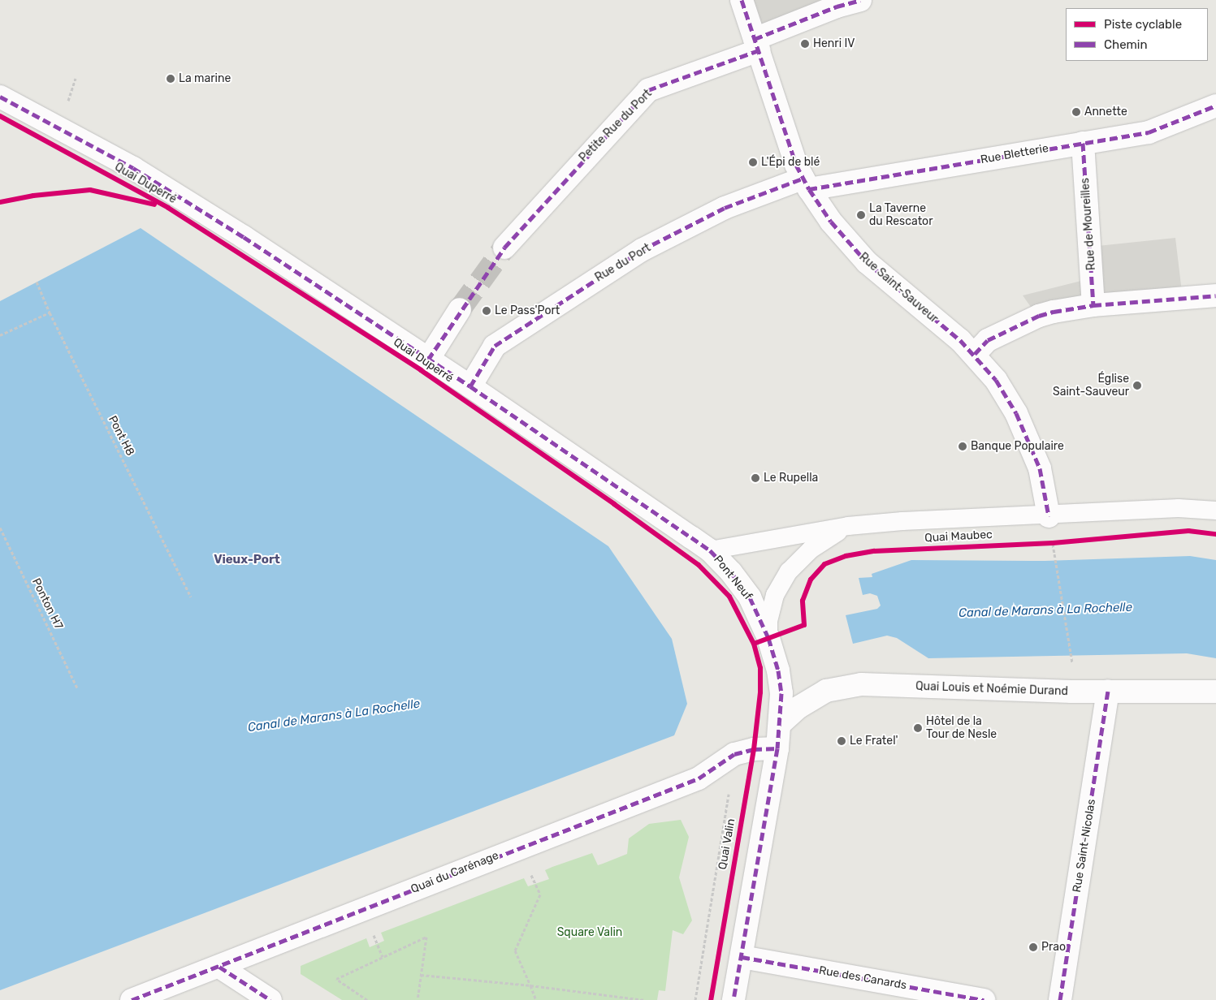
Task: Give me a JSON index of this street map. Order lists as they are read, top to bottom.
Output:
{
  "streets": {
    "street": [
      "Petite Rue du Port",
      "Rue Bletterie",
      "Quai Duperré",
      "Rue de Moureilles",
      "Rue du Port",
      "Rue Saint-Sauveur",
      "Pont Neuf",
      "Quai Louis et Noémie Durand",
      "Rue Saint-Nicolas",
      "Quai du Carénage",
      "Rue des Canards"
    ],
    "lane": ["Quai Maubec"],
    "path": ["Pont H8", "Ponton H7"],
    "cycle path": ["Quai Valin"]
  },
  "crossings": [
    ["Petite Rue du Port", "Rue Saint-Sauveur"],
    ["Rue Bletterie", "Rue de Moureilles"],
    ["Rue Bletterie", "Rue du Port"],
    ["Rue Bletterie", "Rue Saint-Sauveur"],
    ["Quai Duperré", "Rue du Port"],
    ["Quai Duperré", "Quai Maubec"],
    ["Quai Duperré", "Pont Neuf"],
    ["Rue du Port", "Rue Saint-Sauveur"],
    ["Rue Saint-Sauveur", "Quai Maubec"],
    ["Quai Maubec", "Pont Neuf"],
    ["Pont Neuf", "Quai Louis et Noémie Durand"],
    ["Quai Louis et Noémie Durand", "Rue Saint-Nicolas"],
    ["Quai Valin", "Quai du Carénage"]
  ],
  "districts": ["Vieux-Port"],
  "water": ["Canal de Marans à La Rochelle"],
  "parks": ["Square Valin"],
  "places": [
    "Henri IV",
    "La marine",
    "Annette",
    "L'Épi de blé",
    "La Taverne du Rescator",
    "Le Pass'Port",
    "Église Saint-Sauveur",
    "Banque Populaire",
    "Le Rupella",
    "Hôtel de la Tour de Nesle",
    "Le Fratel'",
    "Prao"
  ],
  "legend": ["Piste cyclable", "Chemin"]
}
